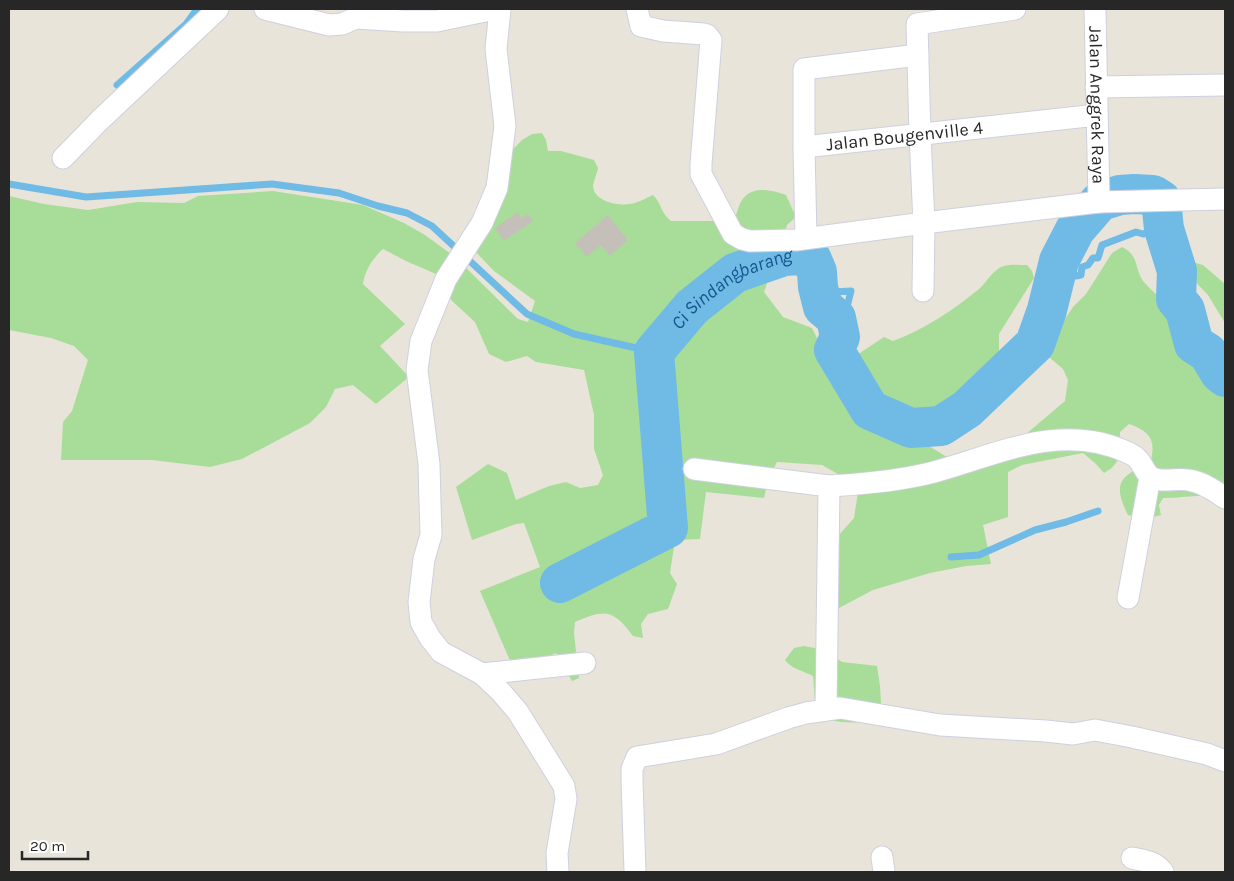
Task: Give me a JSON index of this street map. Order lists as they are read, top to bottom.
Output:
{
  "streets": {
    "street": ["Jalan Anggrek Raya", "Jalan Bougenville 4"]
  },
  "crossings": [
    ["Jalan Anggrek Raya", "Jalan Bougenville 4"]
  ],
  "water": ["Ci Sindangbarang"],
  "scale_bar": "20 m"
}
